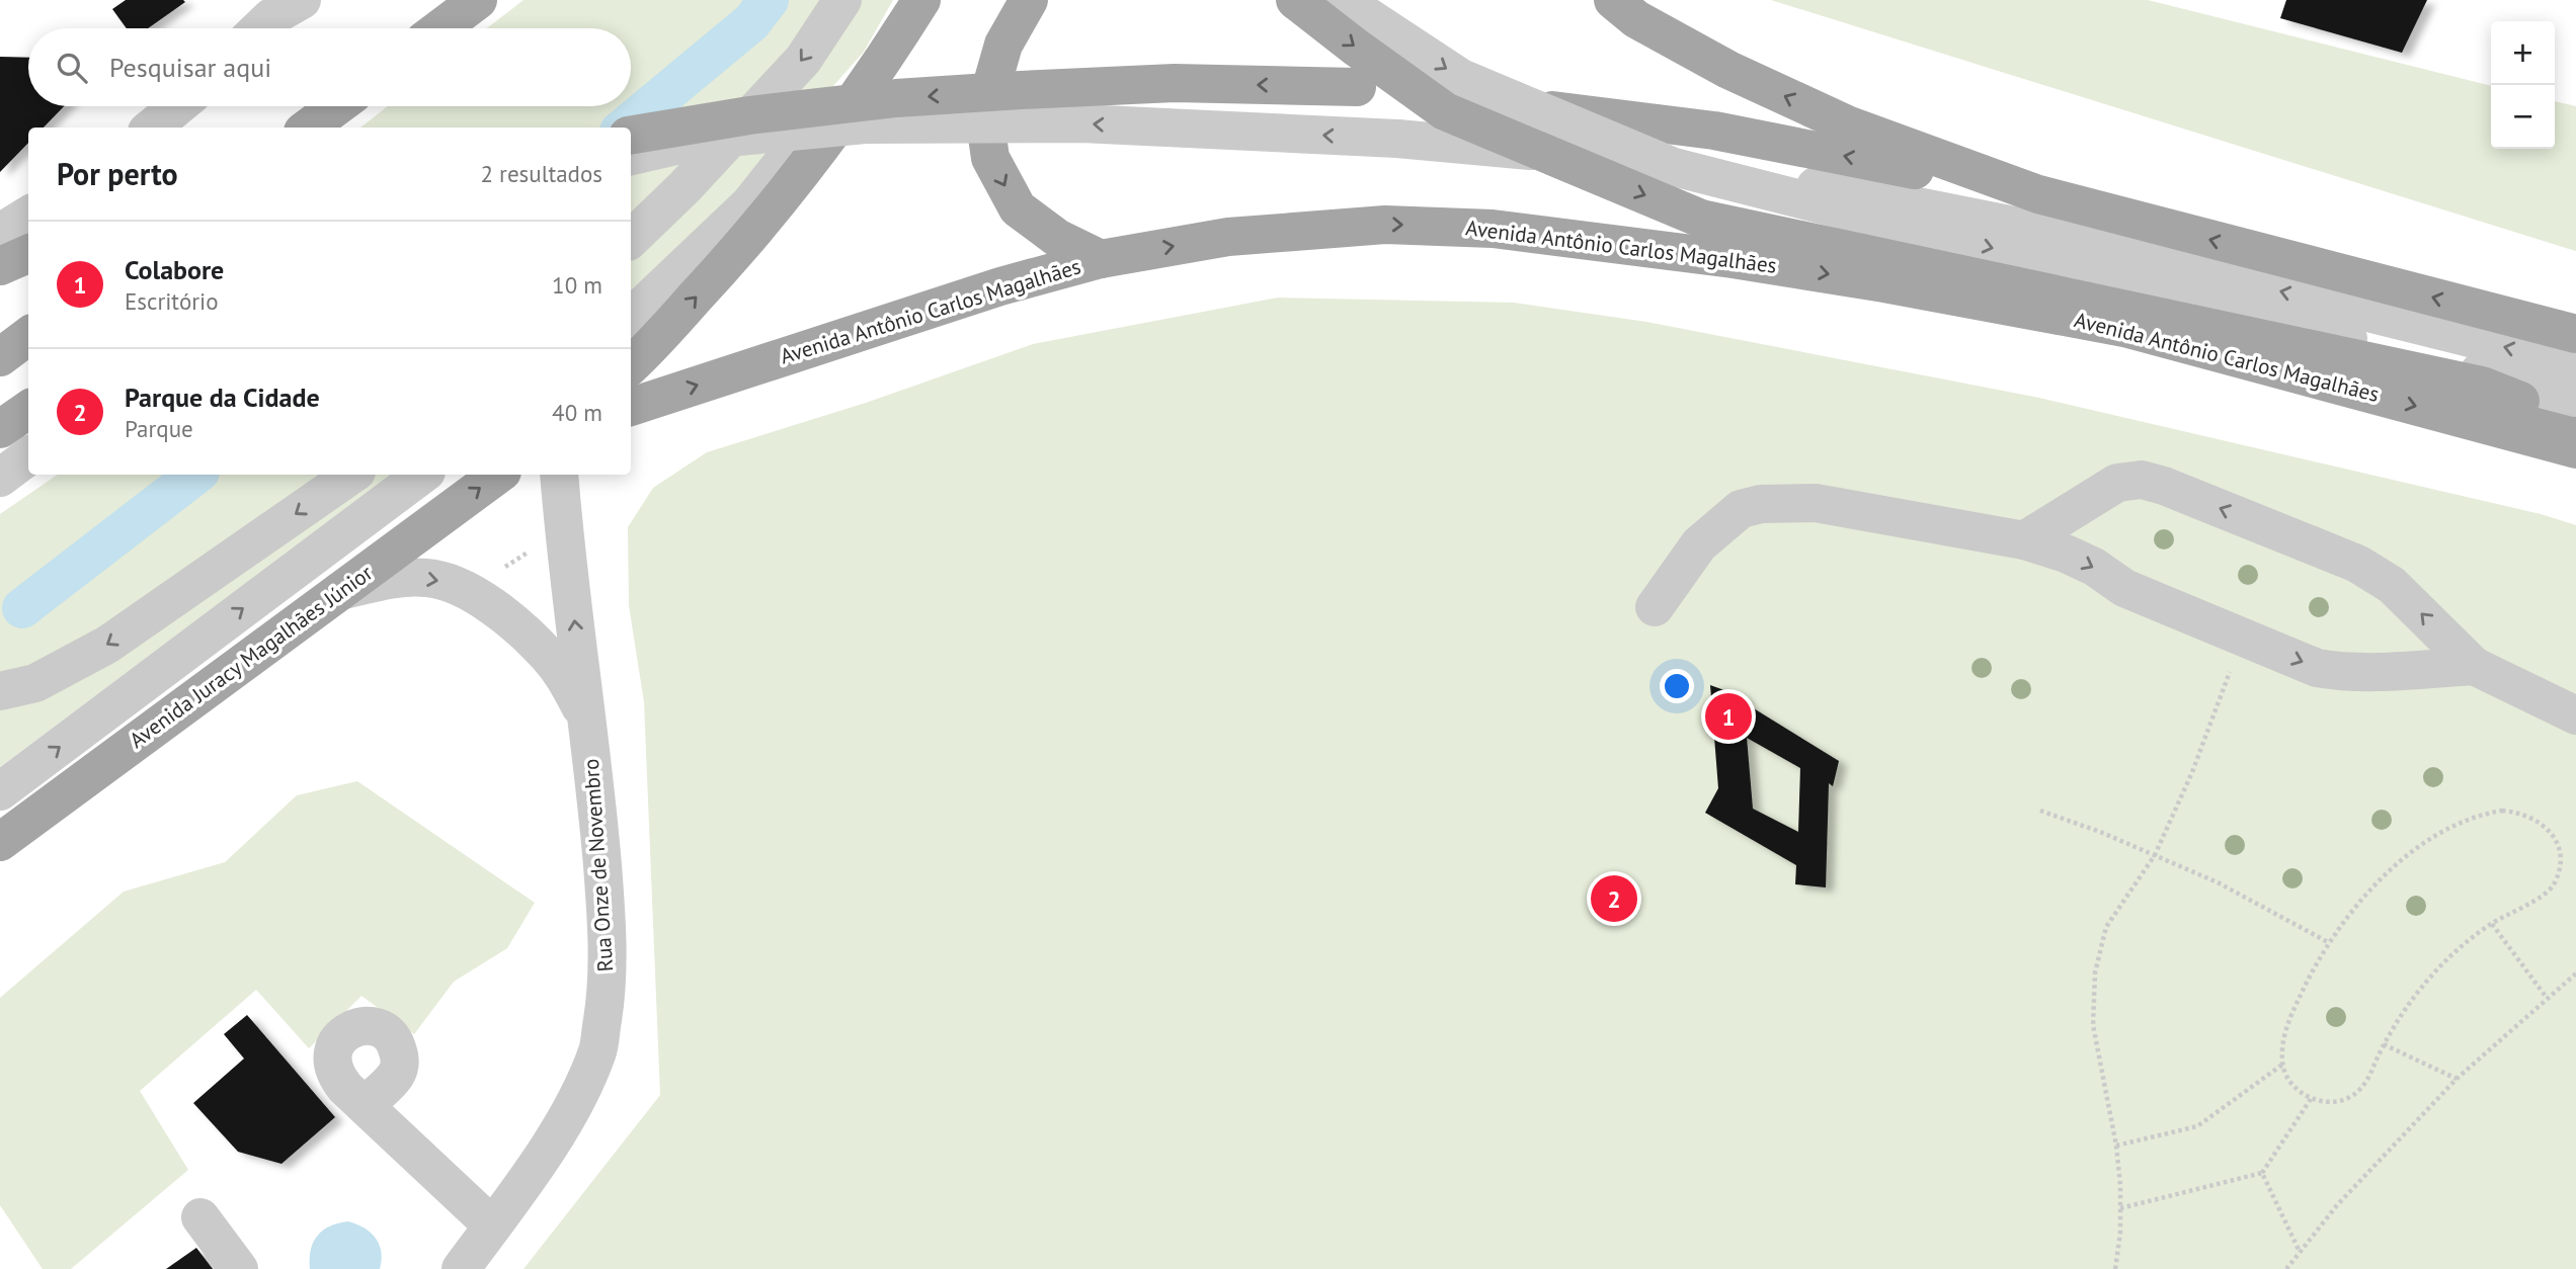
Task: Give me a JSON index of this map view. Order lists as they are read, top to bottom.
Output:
{
  "streets": {
    "main road": ["Avenida Antônio Carlos Magalhães", "Avenida Juracy Magalhães Júnior"],
    "street": ["Rua Onze de Novembro"]
  },
  "crossings": [
    ["Avenida Juracy Magalhães Júnior", "Rua Onze de Novembro"]
  ],
  "page": {
    "map_buttons": ["+", "−"],
    "search": "Pesquisar aqui",
    "heading": ["Por perto", "2 resultados"],
    "list": [
      {
        "mark": "1",
        "name": "Colabore",
        "note": "Escritório",
        "value": "10 m"
      },
      {
        "mark": "2",
        "name": "Parque da Cidade",
        "note": "Parque",
        "value": "40 m"
      }
    ],
    "pins": ["1", "2"]
  }
}
